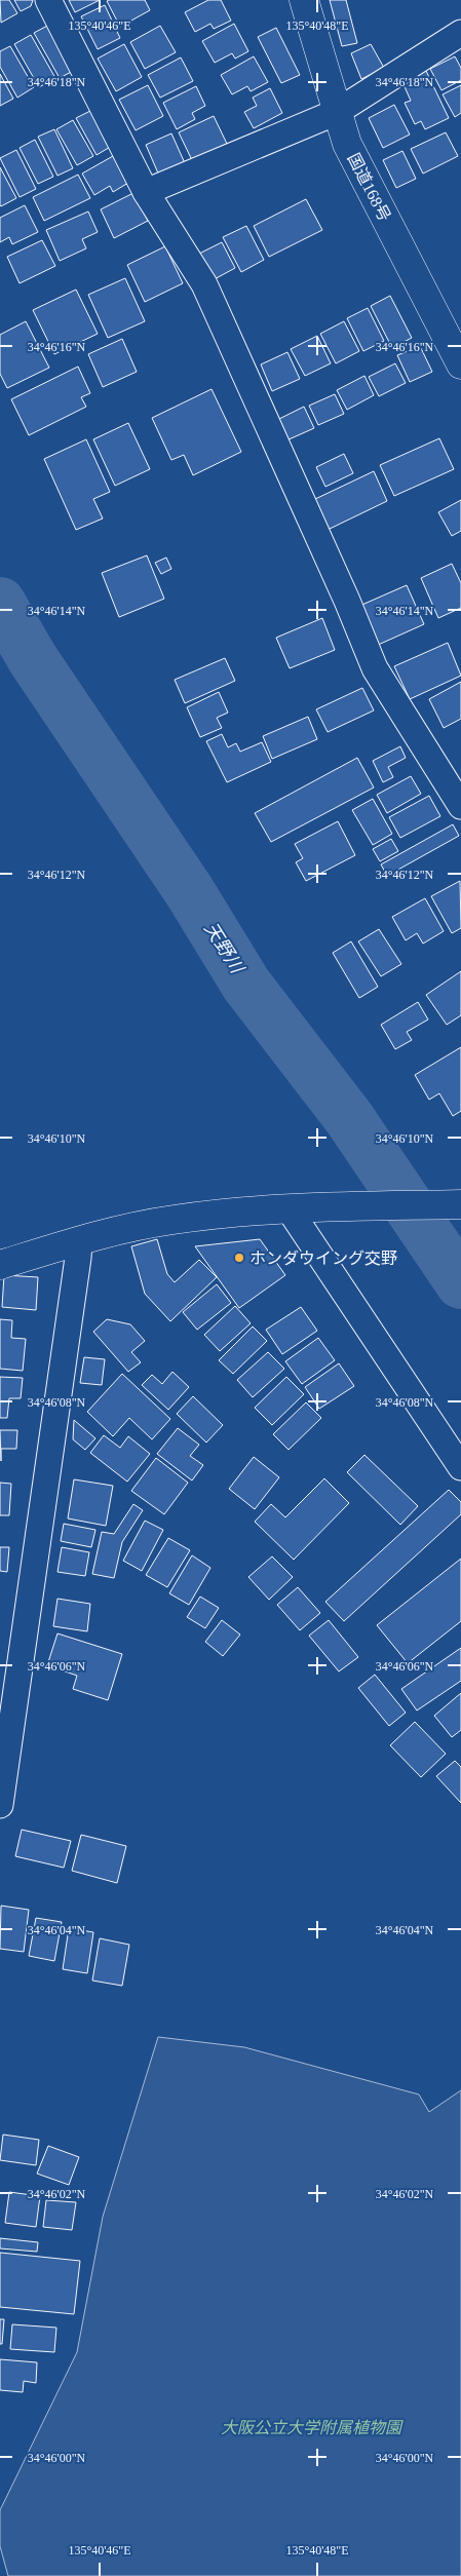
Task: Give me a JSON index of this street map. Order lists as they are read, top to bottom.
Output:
{
  "streets": {
    "main road": ["国道168号"]
  },
  "water": ["天野川"],
  "parks": ["大阪公立大学附属植物園"],
  "places": ["ホンダウイング交野"],
  "coordinates": [
    "135°40'46\"E",
    "135°40'48\"E",
    "34°46'18\"N",
    "34°46'16\"N",
    "34°46'14\"N",
    "34°46'12\"N",
    "34°46'10\"N",
    "34°46'08\"N",
    "34°46'06\"N",
    "34°46'04\"N",
    "34°46'02\"N",
    "34°46'00\"N"
  ]
}
